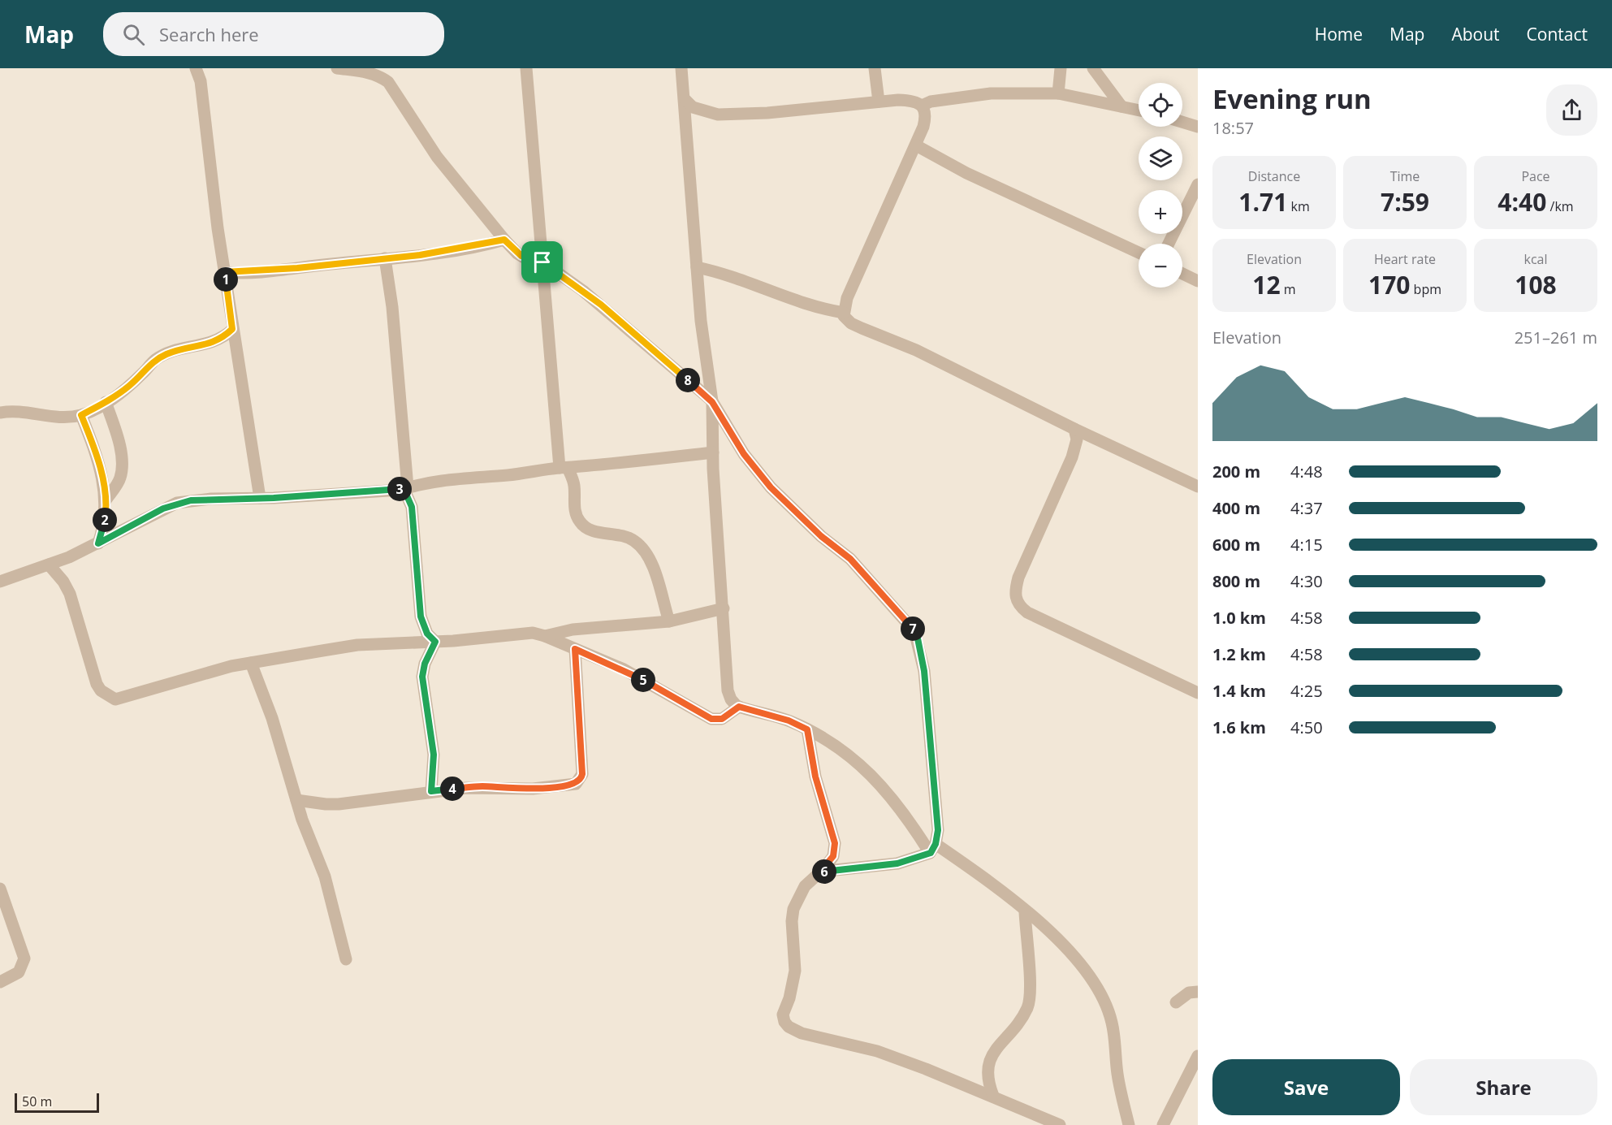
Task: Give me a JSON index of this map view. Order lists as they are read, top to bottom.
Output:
{
  "scale_bar": "50 m",
  "page": {
    "header": "Map",
    "search": "Search here",
    "nav": [
      "Home",
      "Map",
      "About",
      "Contact"
    ],
    "heading": ["Evening run", "18:57"],
    "map_buttons": ["+", "−"],
    "stats": [
      ["Distance", "1.71 km"],
      ["Time", "7:59"],
      ["Pace", "4:40 /km"],
      ["Elevation", "12 m"],
      ["Heart rate", "170 bpm"],
      ["kcal", "108"]
    ],
    "pins": [
      "1",
      "8",
      "3",
      "2",
      "7",
      "5",
      "4",
      "6"
    ],
    "chart": ["Elevation", "251–261 m"],
    "list": [
      {
        "name": "200 m",
        "note": "4:48"
      },
      {
        "name": "400 m",
        "note": "4:37"
      },
      {
        "name": "600 m",
        "note": "4:15"
      },
      {
        "name": "800 m",
        "note": "4:30"
      },
      {
        "name": "1.0 km",
        "note": "4:58"
      },
      {
        "name": "1.2 km",
        "note": "4:58"
      },
      {
        "name": "1.4 km",
        "note": "4:25"
      },
      {
        "name": "1.6 km",
        "note": "4:50"
      }
    ],
    "buttons": ["Save", "Share"],
    "scale": "50 m"
  }
}
